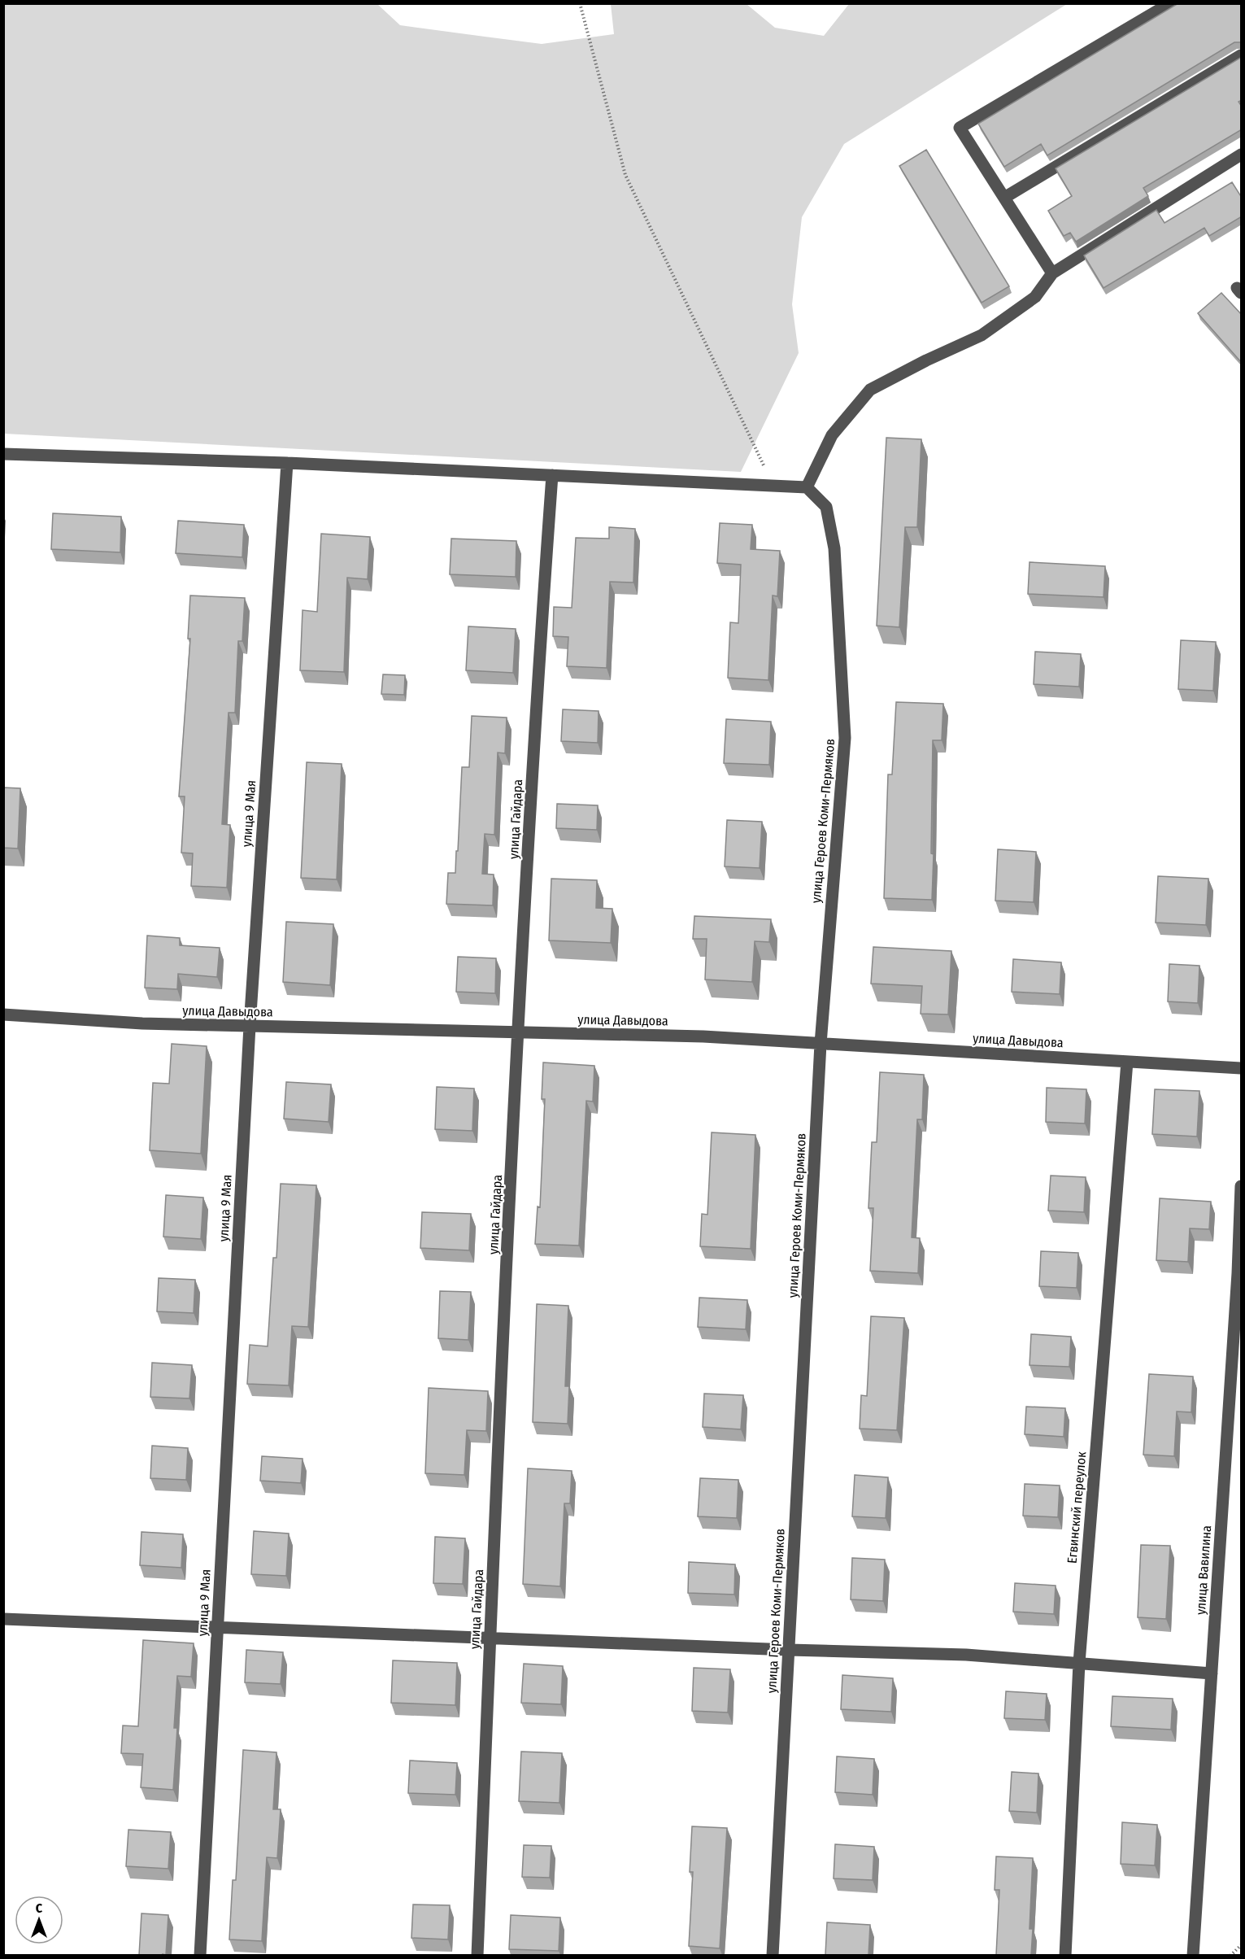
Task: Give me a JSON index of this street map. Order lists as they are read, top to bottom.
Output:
{
  "streets": {
    "street": [
      "улица 9 Мая",
      "улица Гайдара",
      "улица Героев Коми-Пермяков",
      "улица Давыдова",
      "Егвинский переулок",
      "улица Вавилина"
    ]
  },
  "crossings": [
    ["улица 9 Мая", "улица Давыдова"],
    ["улица Гайдара", "улица Давыдова"],
    ["улица Героев Коми-Пермяков", "улица Давыдова"],
    ["улица Давыдова", "Егвинский переулок"]
  ],
  "north": "top"
}
